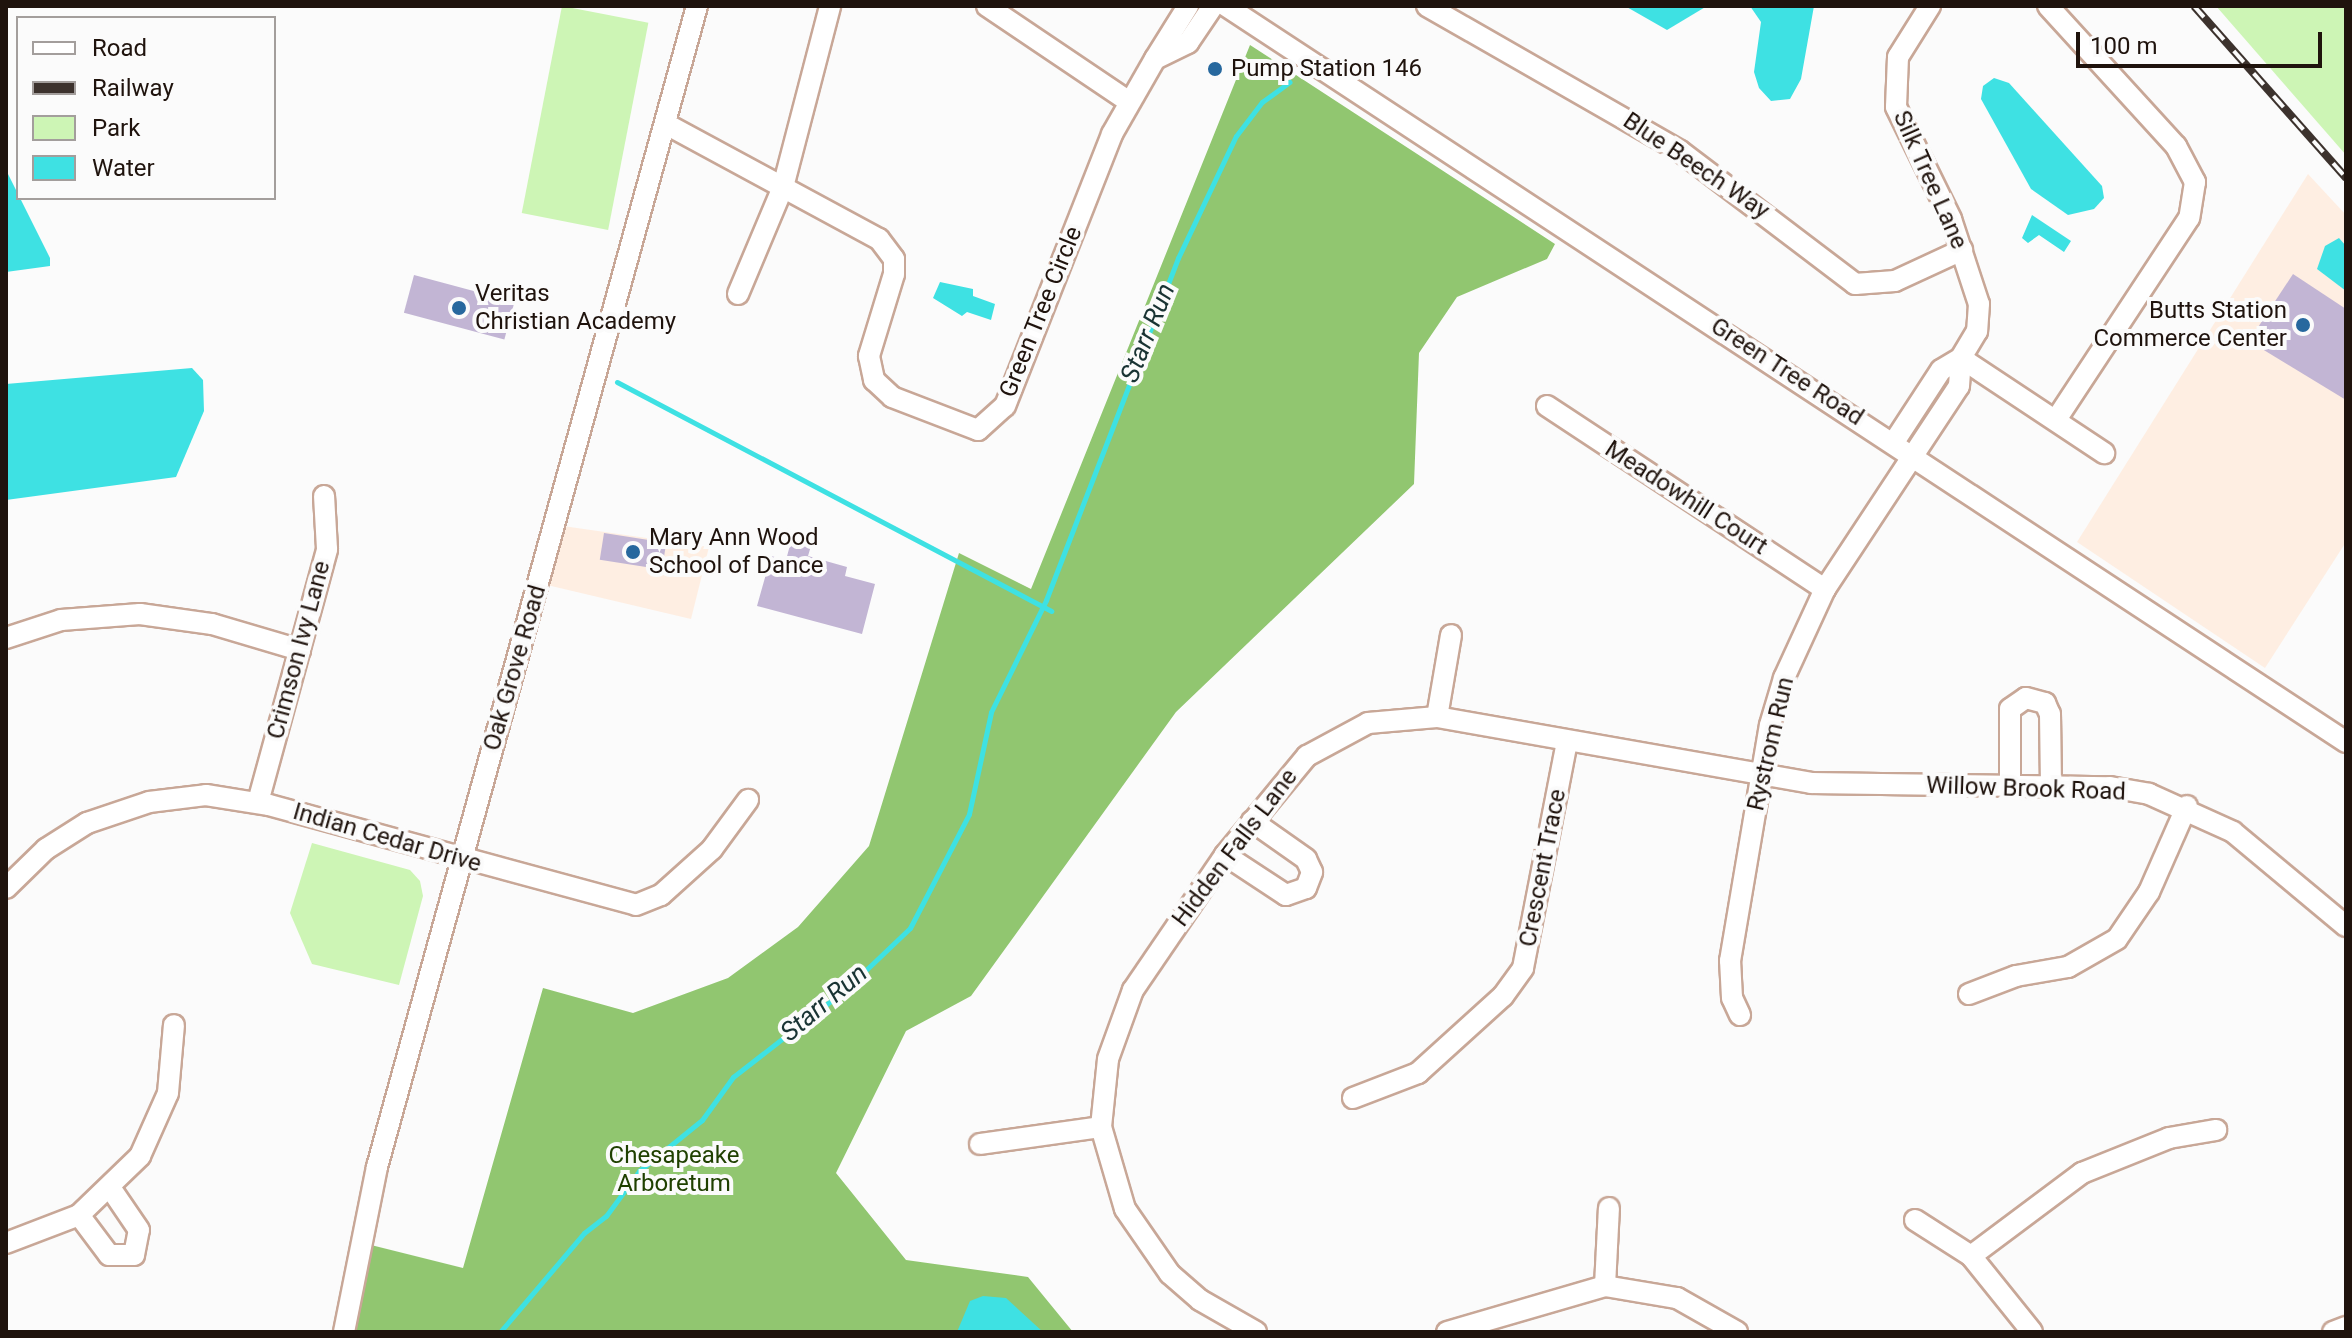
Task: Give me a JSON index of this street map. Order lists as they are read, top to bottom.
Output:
{
  "streets": {
    "street": [
      "Blue Beech Way",
      "Silk Tree Lane",
      "Green Tree Circle",
      "Green Tree Road",
      "Meadowhill Court",
      "Crimson Ivy Lane",
      "Oak Grove Road",
      "Rystrom Run",
      "Willow Brook Road",
      "Indian Cedar Drive",
      "Hidden Falls Lane",
      "Crescent Trace"
    ]
  },
  "crossings": [
    ["Blue Beech Way", "Silk Tree Lane"],
    ["Silk Tree Lane", "Green Tree Road"],
    ["Silk Tree Lane", "Rystrom Run"],
    ["Green Tree Circle", "Oak Grove Road"],
    ["Green Tree Road", "Rystrom Run"],
    ["Meadowhill Court", "Rystrom Run"],
    ["Crimson Ivy Lane", "Indian Cedar Drive"],
    ["Oak Grove Road", "Indian Cedar Drive"],
    ["Rystrom Run", "Willow Brook Road"],
    ["Rystrom Run", "Hidden Falls Lane"],
    ["Willow Brook Road", "Hidden Falls Lane"],
    ["Hidden Falls Lane", "Crescent Trace"]
  ],
  "water": ["Starr Run"],
  "parks": ["Chesapeake Arboretum"],
  "places": [
    "Pump Station 146",
    "Veritas Christian Academy",
    "Butts Station Commerce Center",
    "Mary Ann Wood School of Dance"
  ],
  "legend": [
    "Road",
    "Railway",
    "Park",
    "Water"
  ],
  "scale_bar": "100 m"
}
